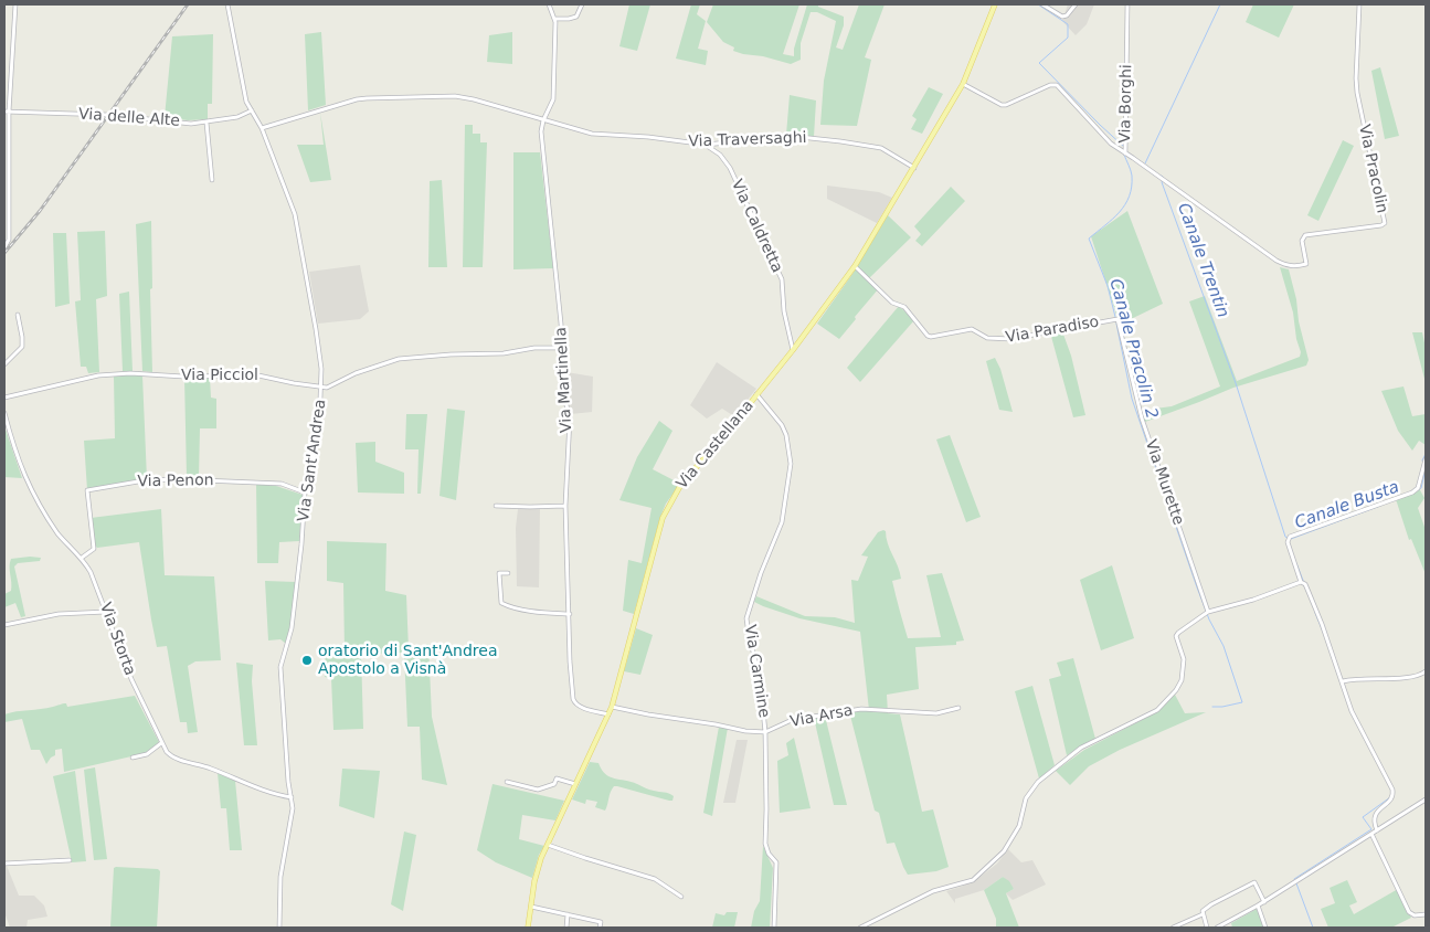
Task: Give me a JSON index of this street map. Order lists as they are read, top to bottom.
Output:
{
  "streets": {
    "main road": ["Via Castellana"],
    "street": [
      "Via Borghi",
      "Via delle Alte",
      "Via Traversaghi",
      "Via Pracolin",
      "Via Caldretta",
      "Via Paradiso",
      "Via Picciol",
      "Via Martinella",
      "Via Sant'Andrea",
      "Via Penon",
      "Via Murette",
      "Via Storta",
      "Via Carmine",
      "Via Arsa"
    ]
  },
  "crossings": [
    ["Via Borghi", "Via Pracolin"],
    ["Via delle Alte", "Via Sant'Andrea"],
    ["Via Traversaghi", "Via Caldretta"],
    ["Via Traversaghi", "Via Martinella"],
    ["Via Traversaghi", "Via Castellana"],
    ["Via Caldretta", "Via Castellana"],
    ["Via Paradiso", "Via Castellana"],
    ["Via Paradiso", "Via Murette"],
    ["Via Picciol", "Via Sant'Andrea"],
    ["Via Martinella", "Via Castellana"],
    ["Via Castellana", "Via Carmine"],
    ["Via Sant'Andrea", "Via Penon"],
    ["Via Sant'Andrea", "Via Storta"],
    ["Via Penon", "Via Storta"],
    ["Via Carmine", "Via Arsa"]
  ],
  "water": ["Canale Trentin", "Canale Pracolin 2", "Canale Busta"],
  "places": ["oratorio di Sant'Andrea Apostolo a Visnà"]
}
